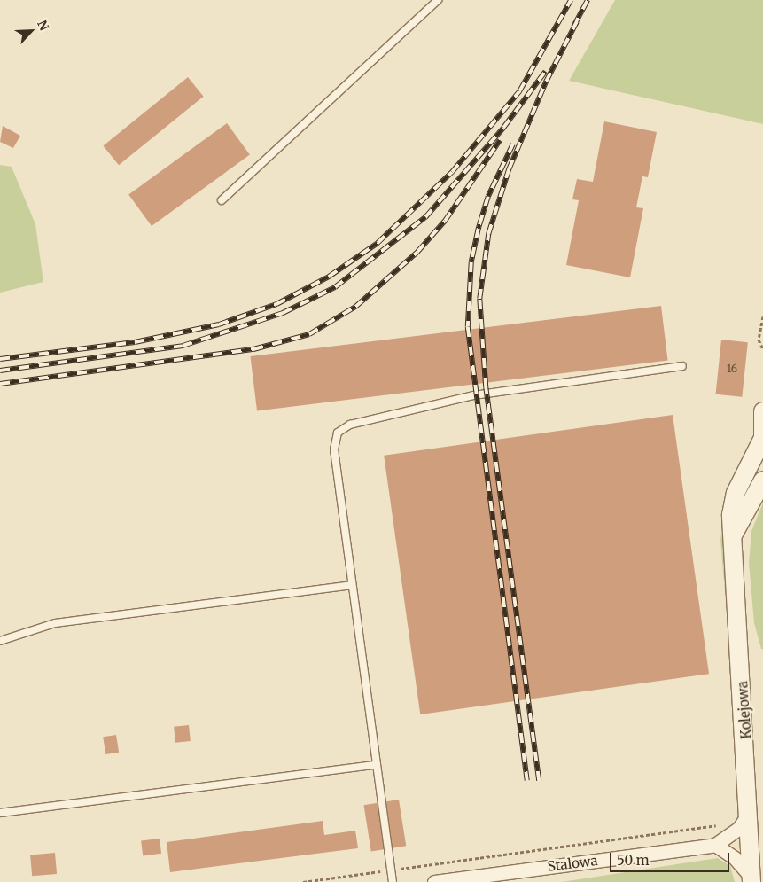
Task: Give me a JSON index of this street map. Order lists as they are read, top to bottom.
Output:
{
  "streets": {
    "street": ["Kolejowa", "Stalowa"]
  },
  "house_numbers": ["16"],
  "scale_bar": "50 m",
  "north": "top right"
}
